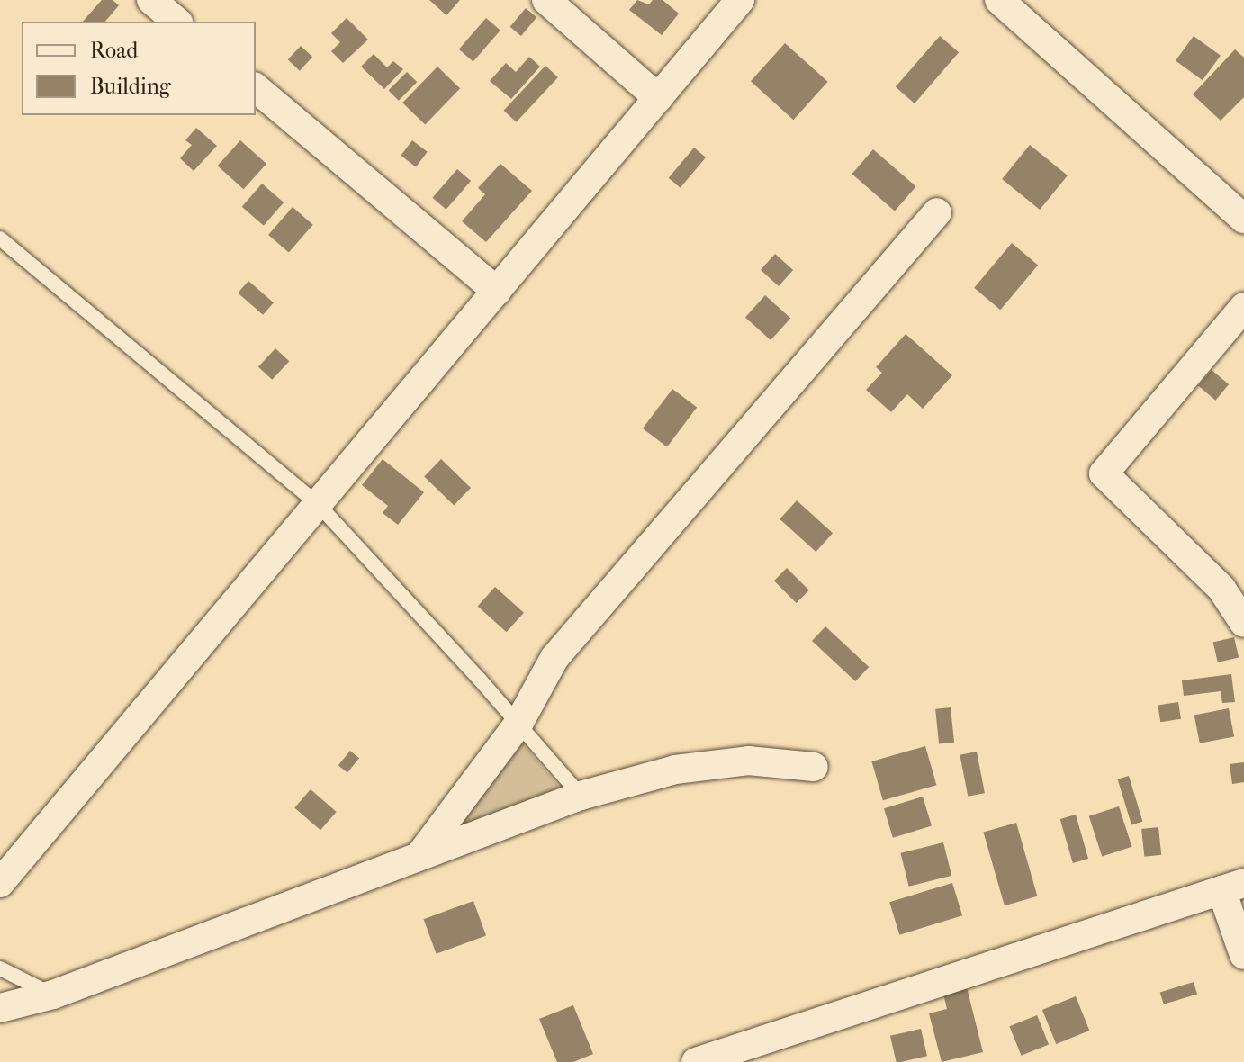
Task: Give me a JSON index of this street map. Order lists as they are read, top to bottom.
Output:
{
  "legend": ["Road", "Building"]
}
